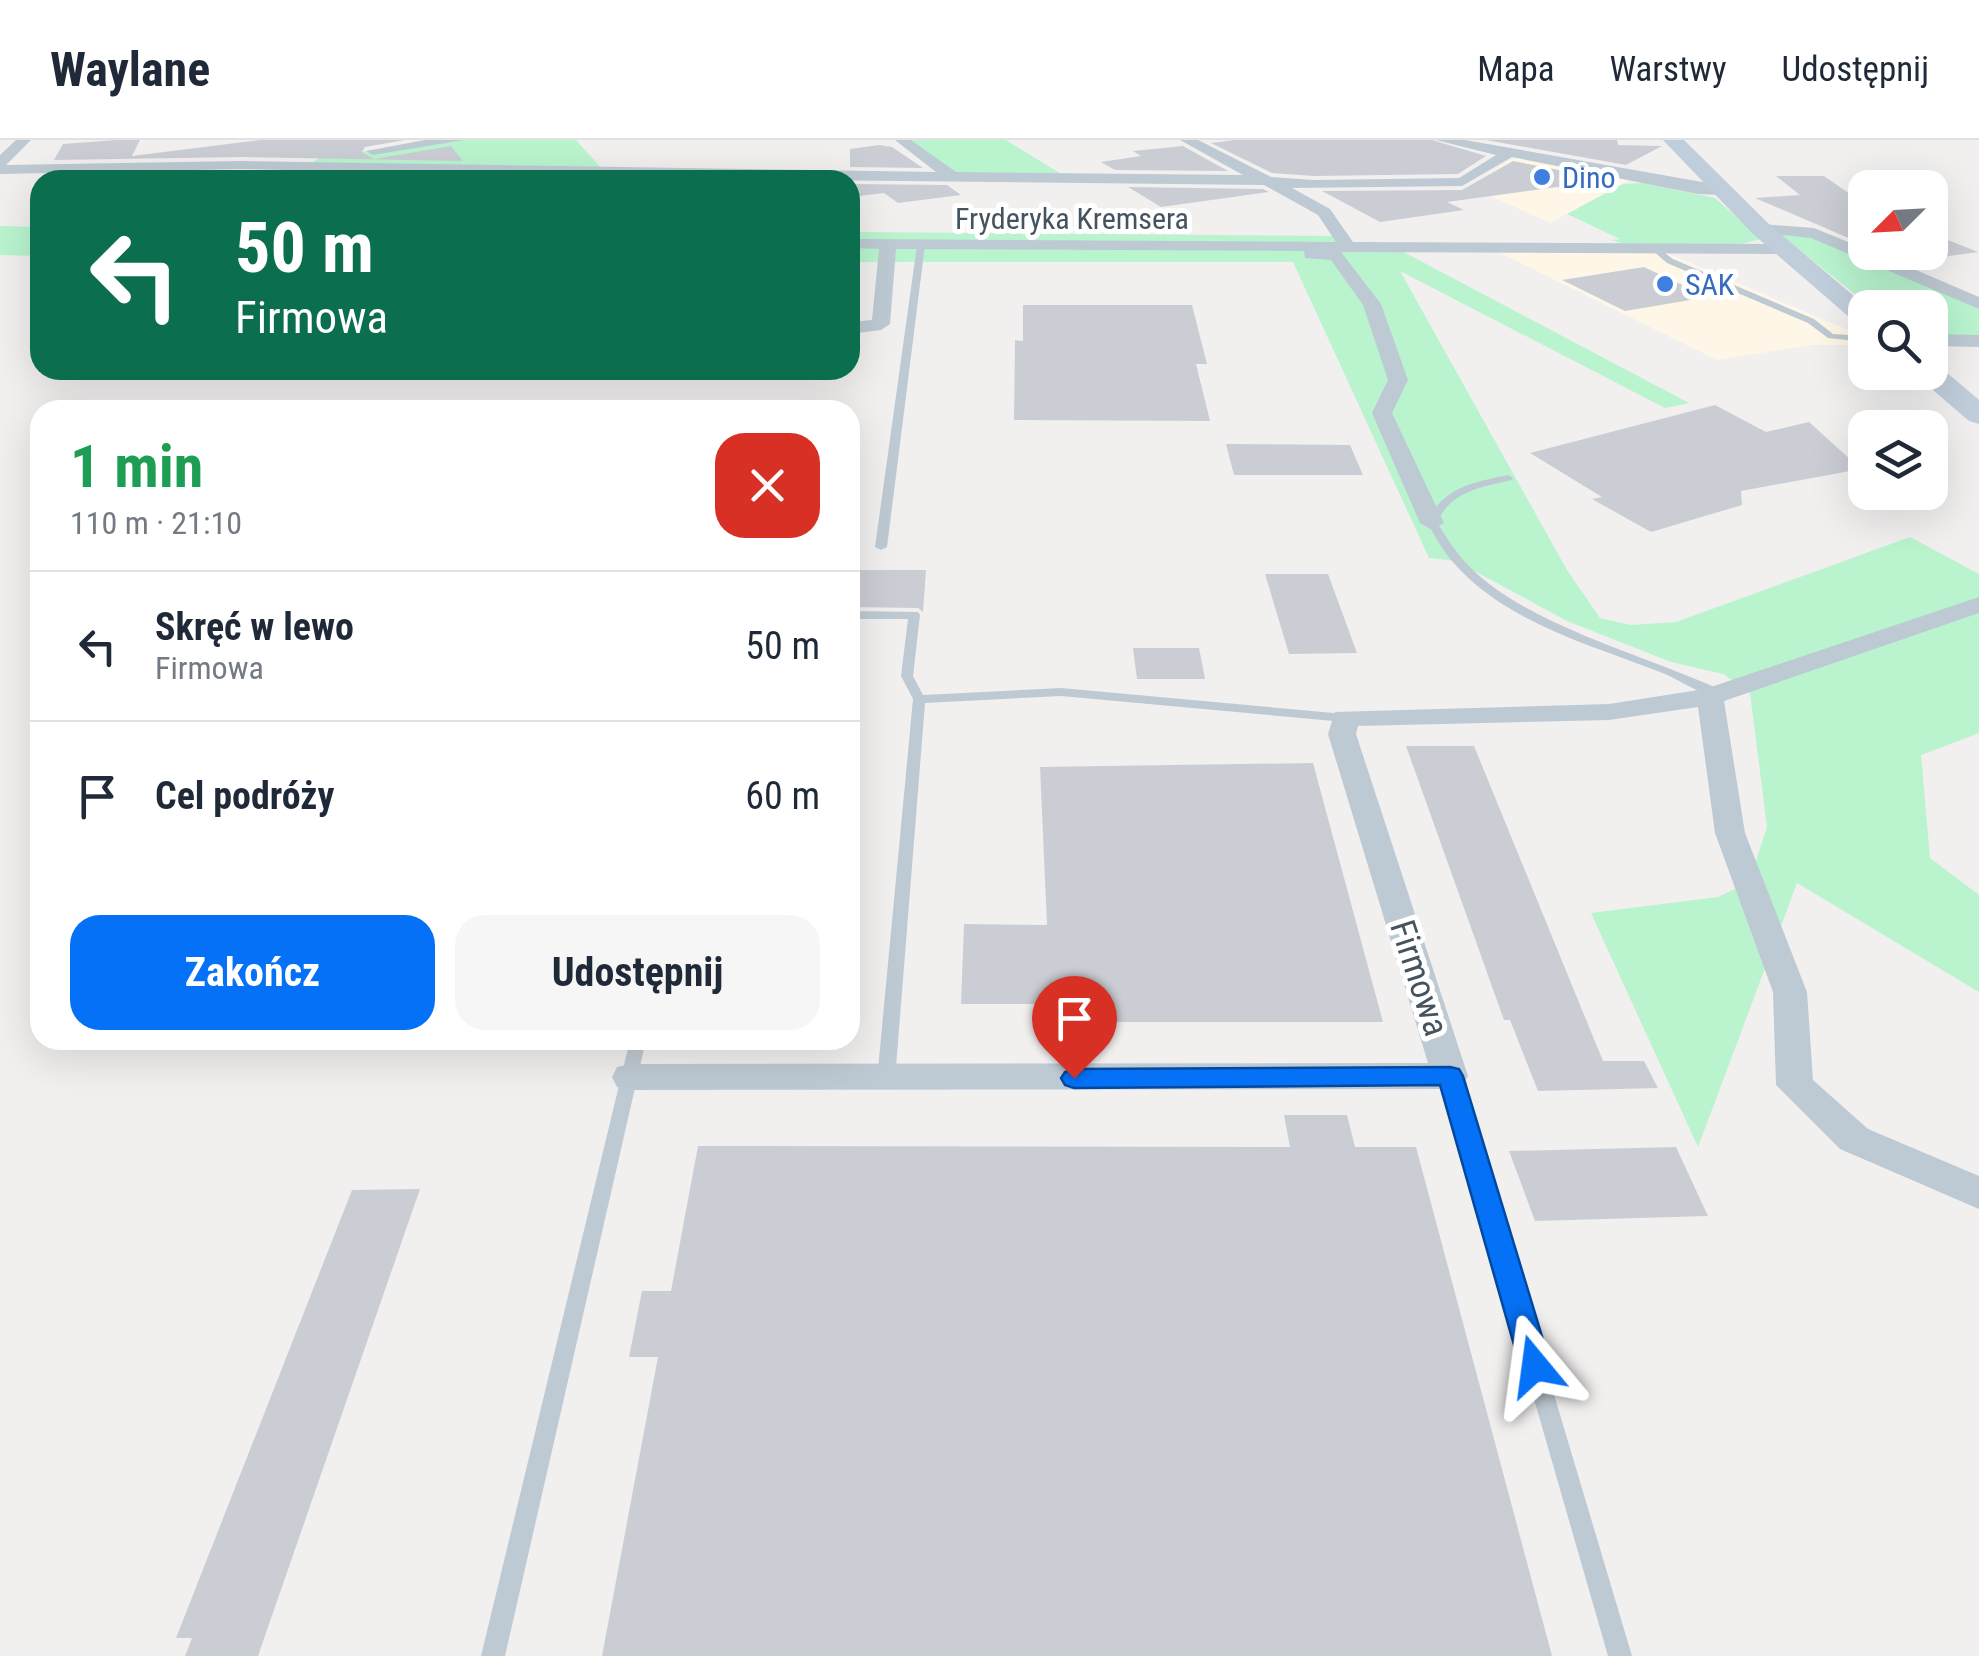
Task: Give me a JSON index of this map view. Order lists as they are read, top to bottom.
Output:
{
  "streets": {
    "street": ["Fryderyka Kremsera", "Firmowa"]
  },
  "places": ["Dino", "SAK"],
  "north": "bottom left",
  "page": {
    "header": "Waylane",
    "nav": ["Mapa", "Warstwy", "Udostępnij"],
    "turn": ["50 m", "Firmowa"],
    "heading": ["1 min", "110 m · 21:10"],
    "list": [
      {
        "name": "Skręć w lewo",
        "note": "Firmowa",
        "value": "50 m"
      },
      {
        "name": "Cel podróży",
        "value": "60 m"
      }
    ],
    "buttons": ["Zakończ", "Udostępnij"]
  }
}
